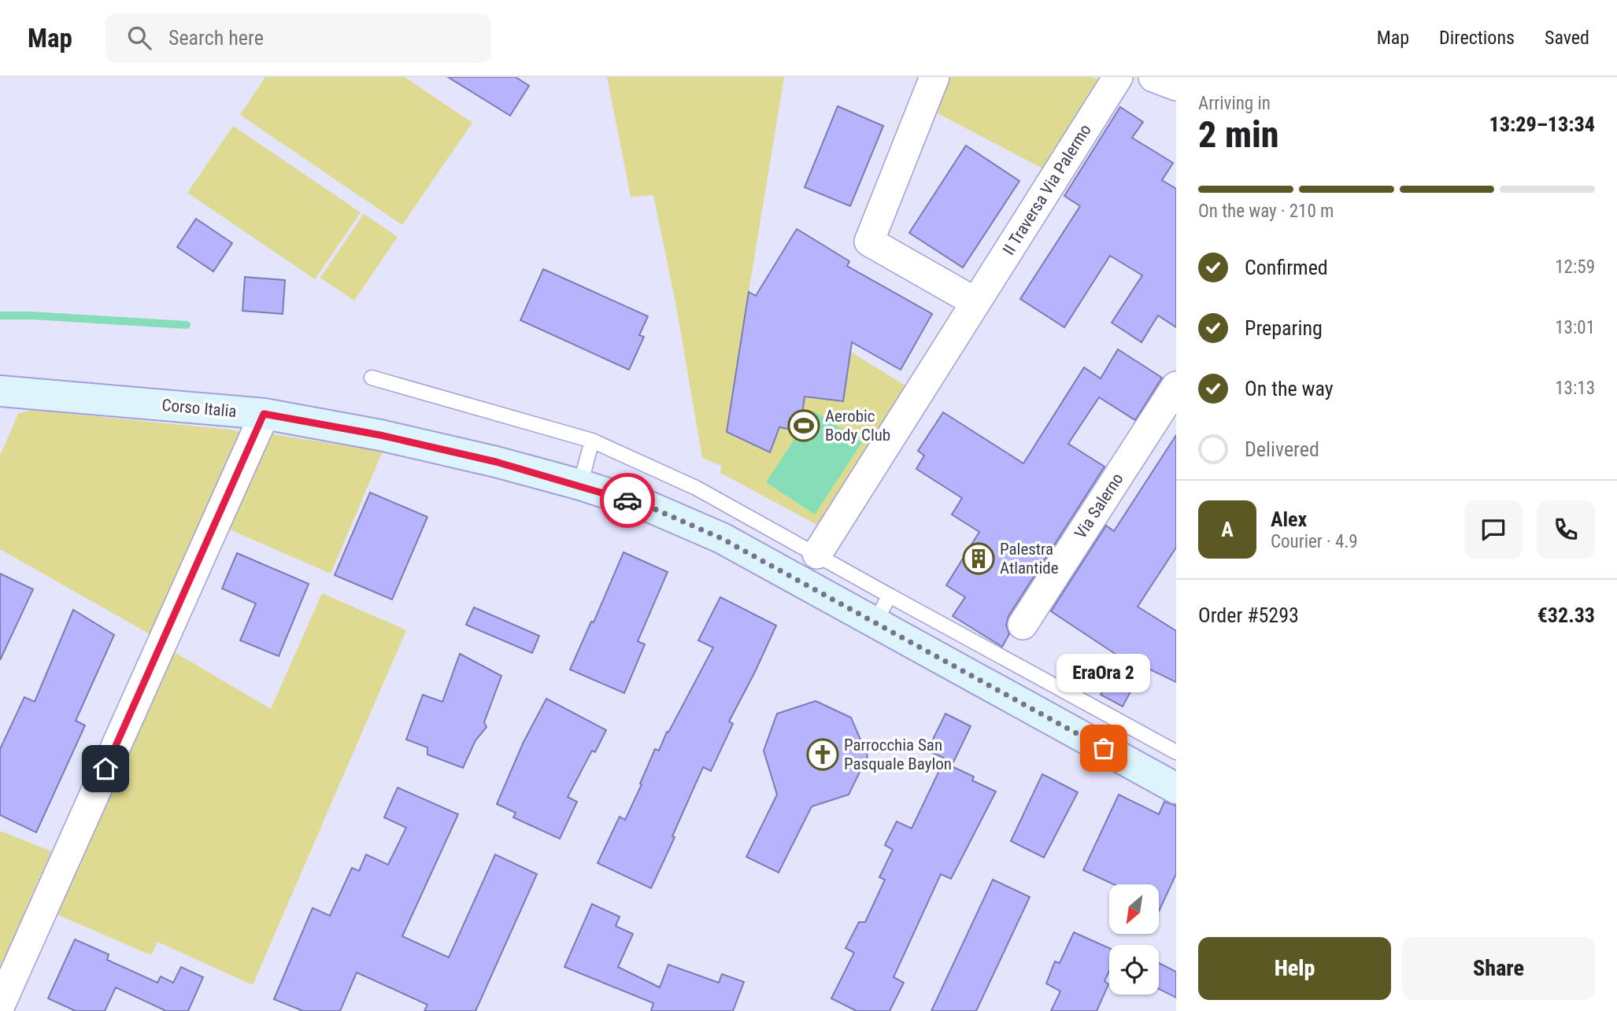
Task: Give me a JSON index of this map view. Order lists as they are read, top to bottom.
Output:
{
  "streets": {
    "street": ["II Traversa Via Palermo", "Corso Italia", "Via Salerno"]
  },
  "places": {
    "sports": ["Aerobic Body Club"],
    "building": ["Palestra Atlantide"],
    "other": ["EraOra 2"],
    "church": ["Parrocchia San Pasquale Baylon"]
  },
  "north": "bottom left",
  "page": {
    "header": "Map",
    "search": "Search here",
    "nav": ["Map", "Directions", "Saved"],
    "heading": ["2 min", "Arriving in", "13:29–13:34"],
    "panel": [
      "Alex",
      "Courier · 4.9",
      "Order #5293",
      "€32.33"
    ],
    "bar": "On the way · 210 m",
    "list": [
      ["Confirmed", "12:59"],
      ["Preparing", "13:01"],
      ["On the way", "13:13"],
      "Delivered"
    ],
    "round": "A",
    "bubble": "EraOra 2",
    "buttons": ["Help", "Share"]
  }
}
